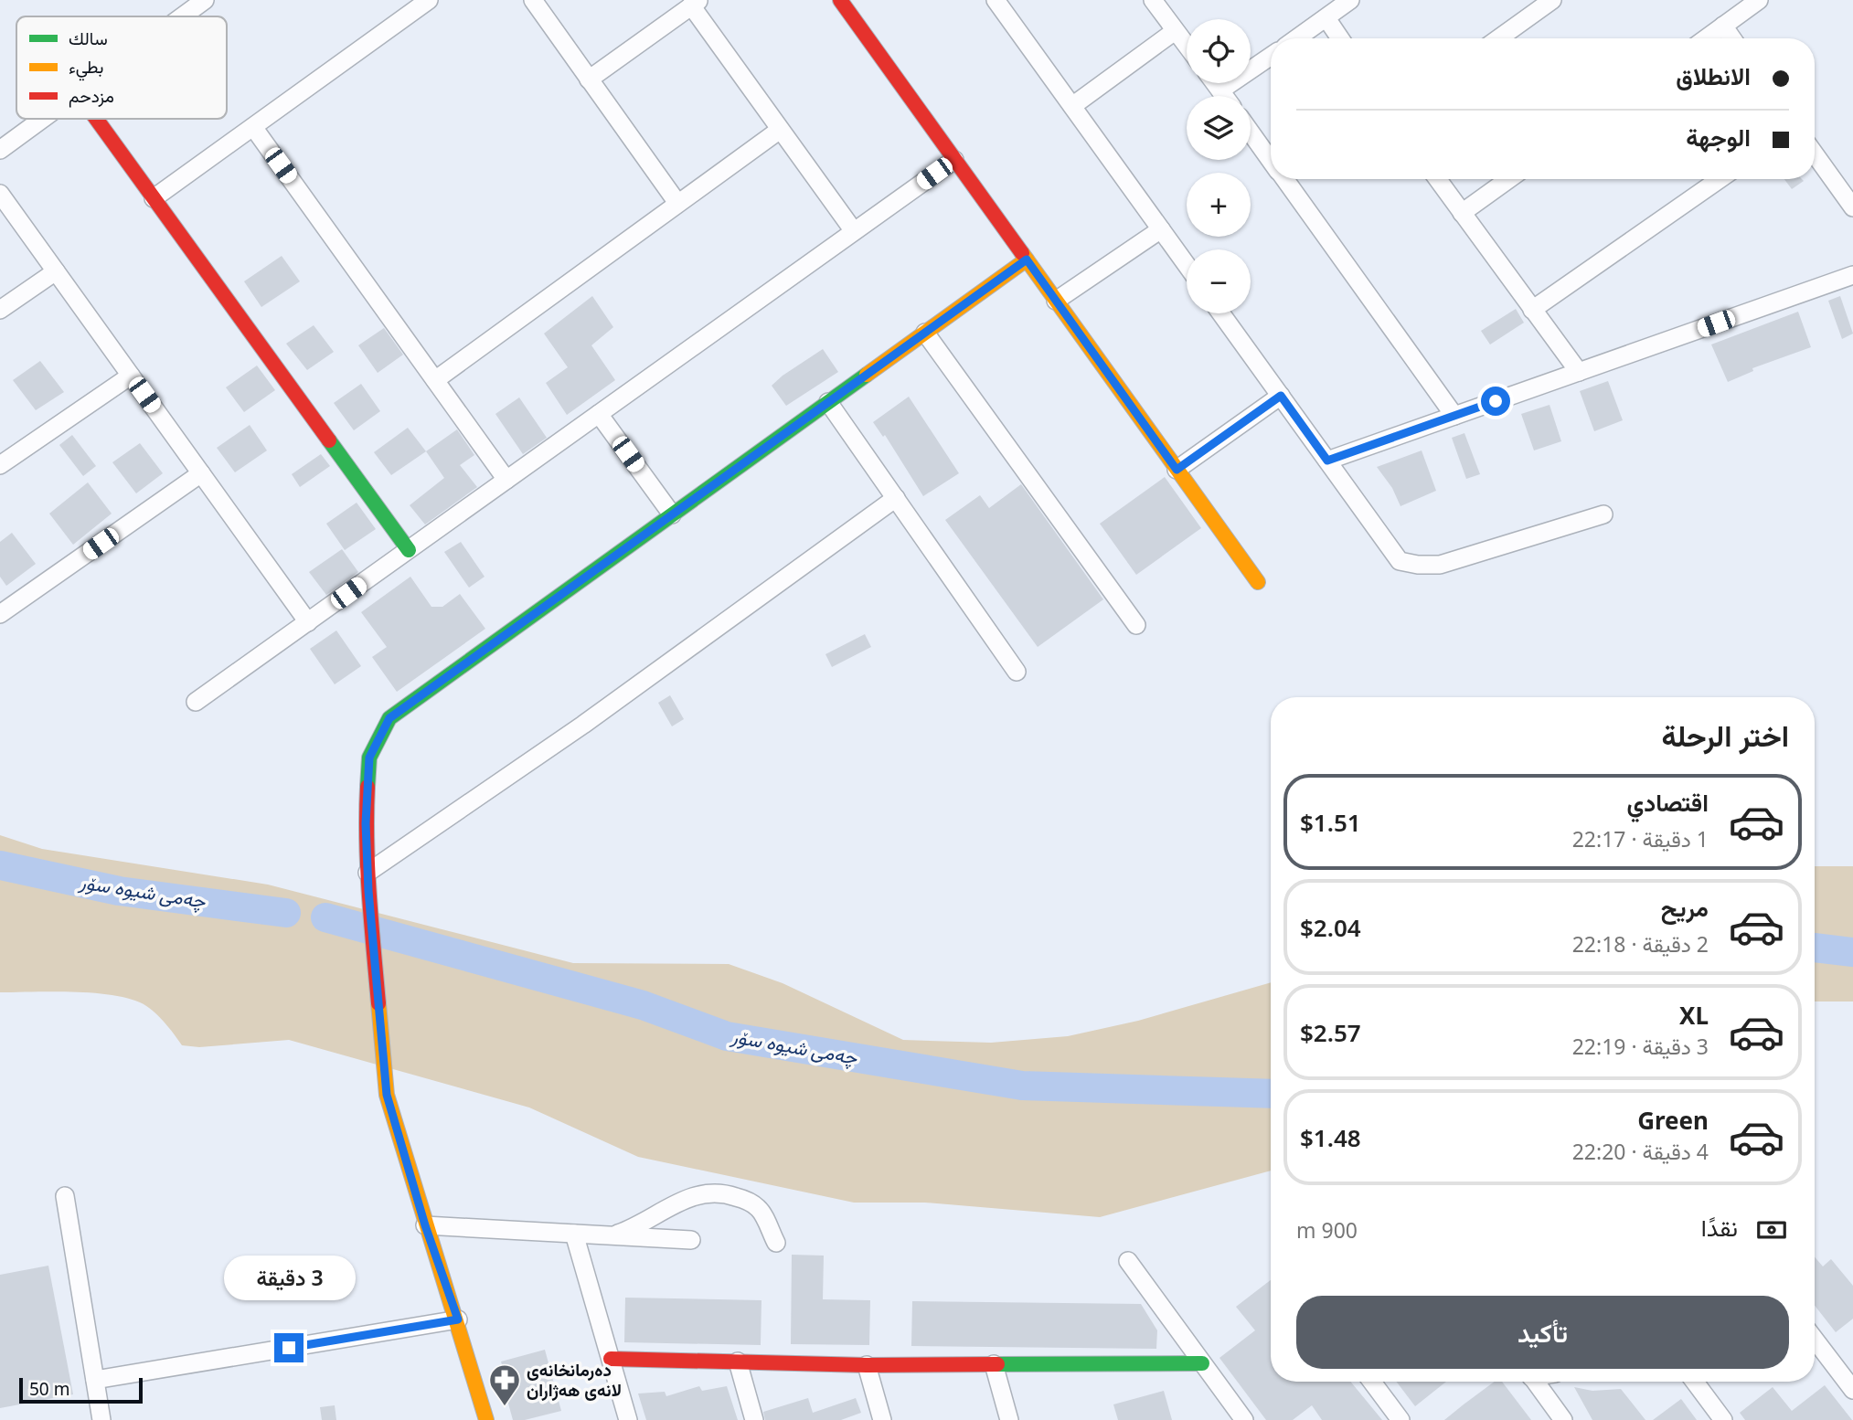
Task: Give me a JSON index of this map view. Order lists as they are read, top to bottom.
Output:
{
  "water": ["چەمی شیوە سۆر"],
  "places": {
    "pharmacy": ["دەرمانخانەی لانەی هەژاران"]
  },
  "legend": ["سالك", "بطيء", "مزدحم"],
  "scale_bar": "50 m",
  "page": {
    "map_buttons": ["+", "−"],
    "banner": ["الانطلاق", "الوجهة"],
    "heading": "اختر الرحلة",
    "list": [
      {
        "name": "اقتصادي",
        "note": "1 دقيقة · 22:17",
        "value": "$1.51"
      },
      {
        "name": "مريح",
        "note": "2 دقيقة · 22:18",
        "value": "$2.04"
      },
      {
        "name": "XL",
        "note": "3 دقيقة · 22:19",
        "value": "$2.57"
      },
      {
        "name": "Green",
        "note": "4 دقيقة · 22:20",
        "value": "$1.48"
      }
    ],
    "pay": ["نقدًا", "900 m"],
    "bubble": "3 دقيقة",
    "buttons": "تأكيد",
    "scale": "50 m"
  }
}
